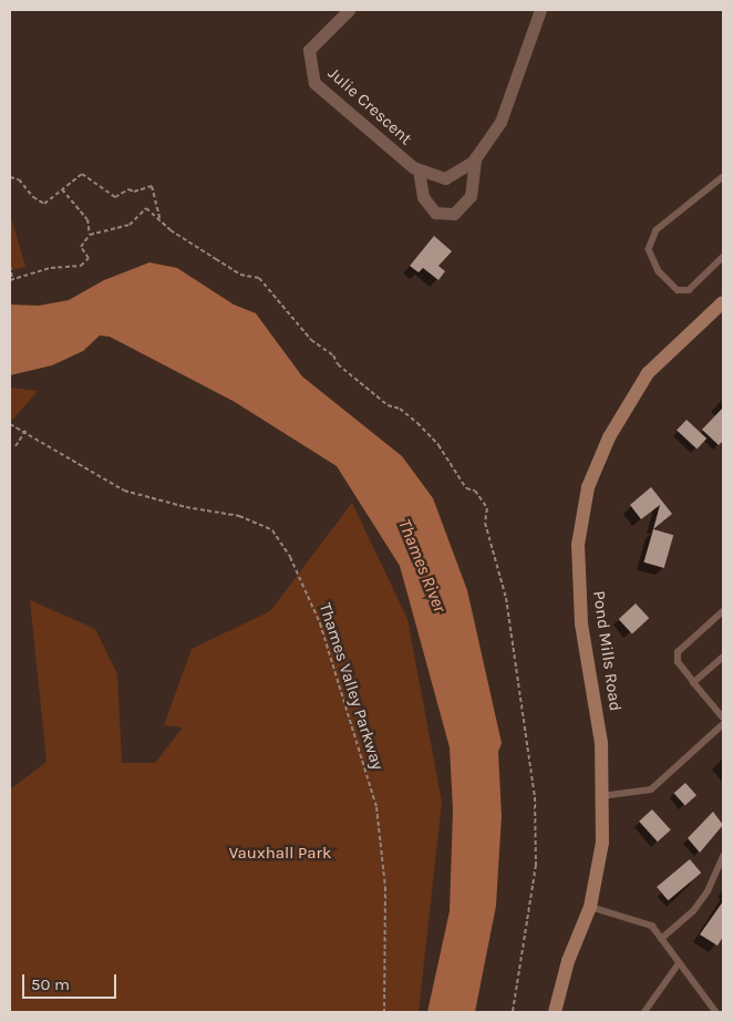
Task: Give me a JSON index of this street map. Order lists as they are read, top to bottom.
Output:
{
  "streets": {
    "main road": ["Pond Mills Road"],
    "street": ["Julie Crescent"],
    "path": ["Thames Valley Parkway"]
  },
  "water": ["Thames River"],
  "parks": ["Vauxhall Park"],
  "scale_bar": "50 m"
}
